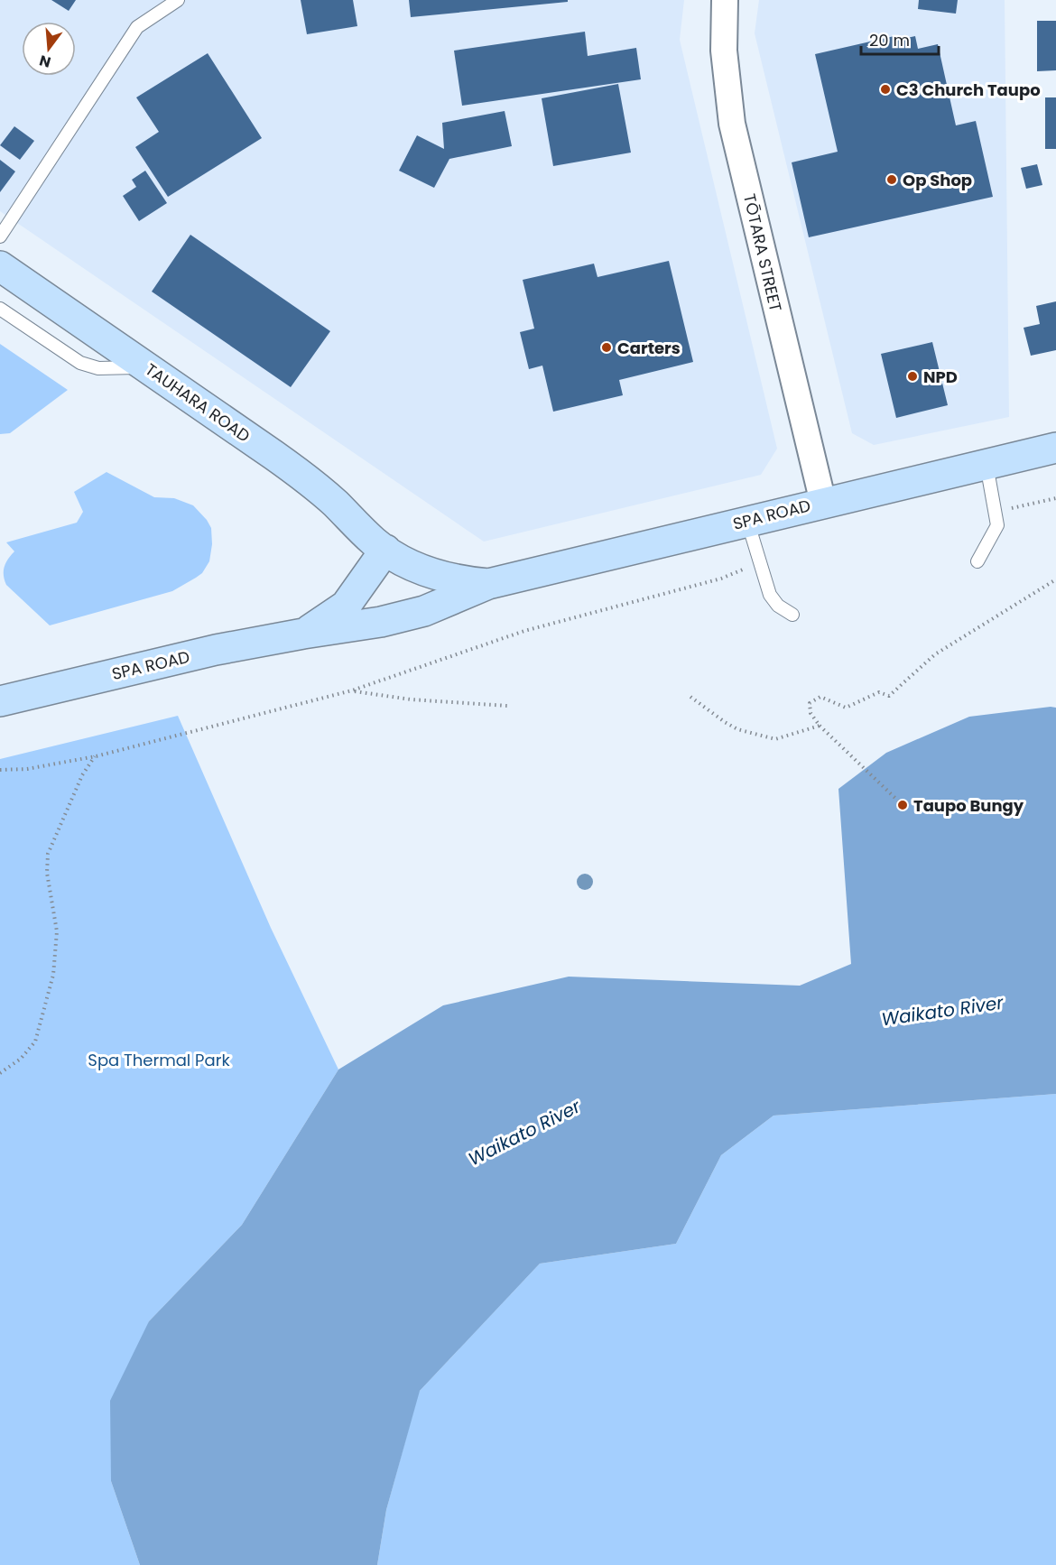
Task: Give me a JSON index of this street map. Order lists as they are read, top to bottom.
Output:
{
  "streets": {
    "main road": ["TAUHARA ROAD", "SPA ROAD"],
    "street": ["TŌTARA STREET"]
  },
  "crossings": [
    ["TŌTARA STREET", "SPA ROAD"],
    ["TAUHARA ROAD", "SPA ROAD"]
  ],
  "water": ["Waikato River"],
  "parks": ["Spa Thermal Park"],
  "places": [
    "C3 Church Taupo",
    "Op Shop",
    "Carters",
    "NPD",
    "Taupo Bungy"
  ],
  "scale_bar": "20 m",
  "north": "bottom"
}
